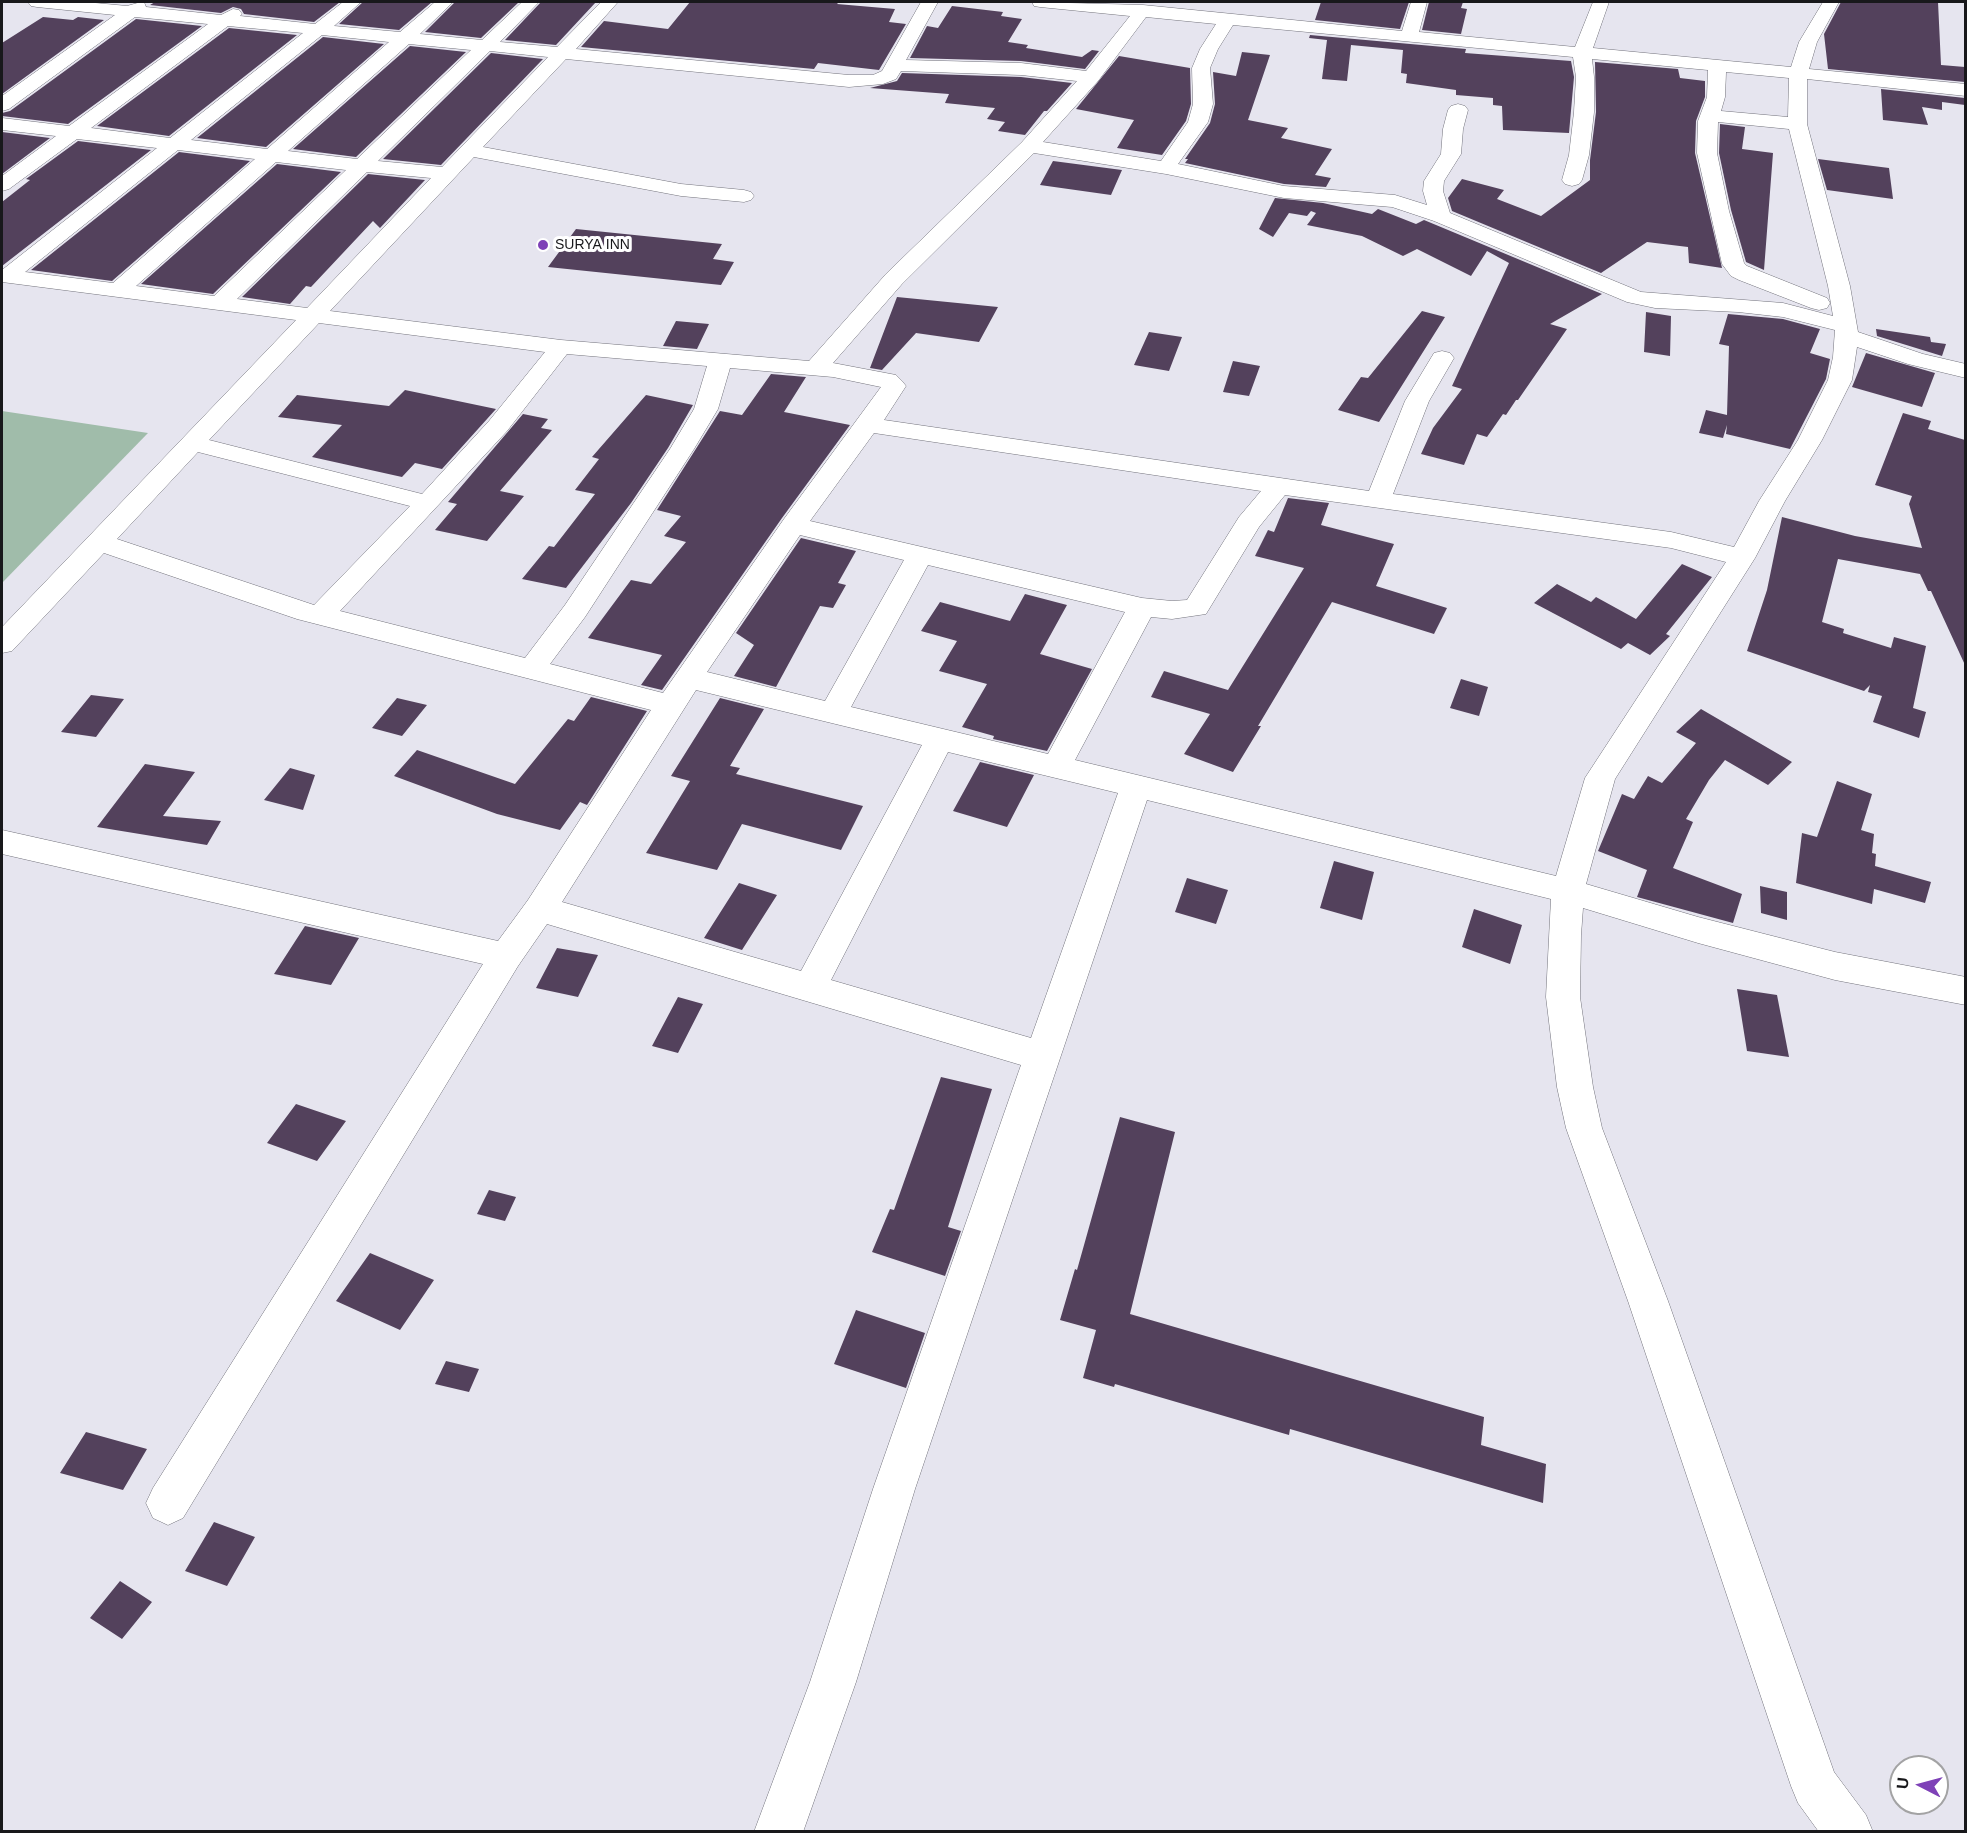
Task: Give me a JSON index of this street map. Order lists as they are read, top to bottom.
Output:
{
  "places": ["SURYA INN"],
  "north": "left"
}
